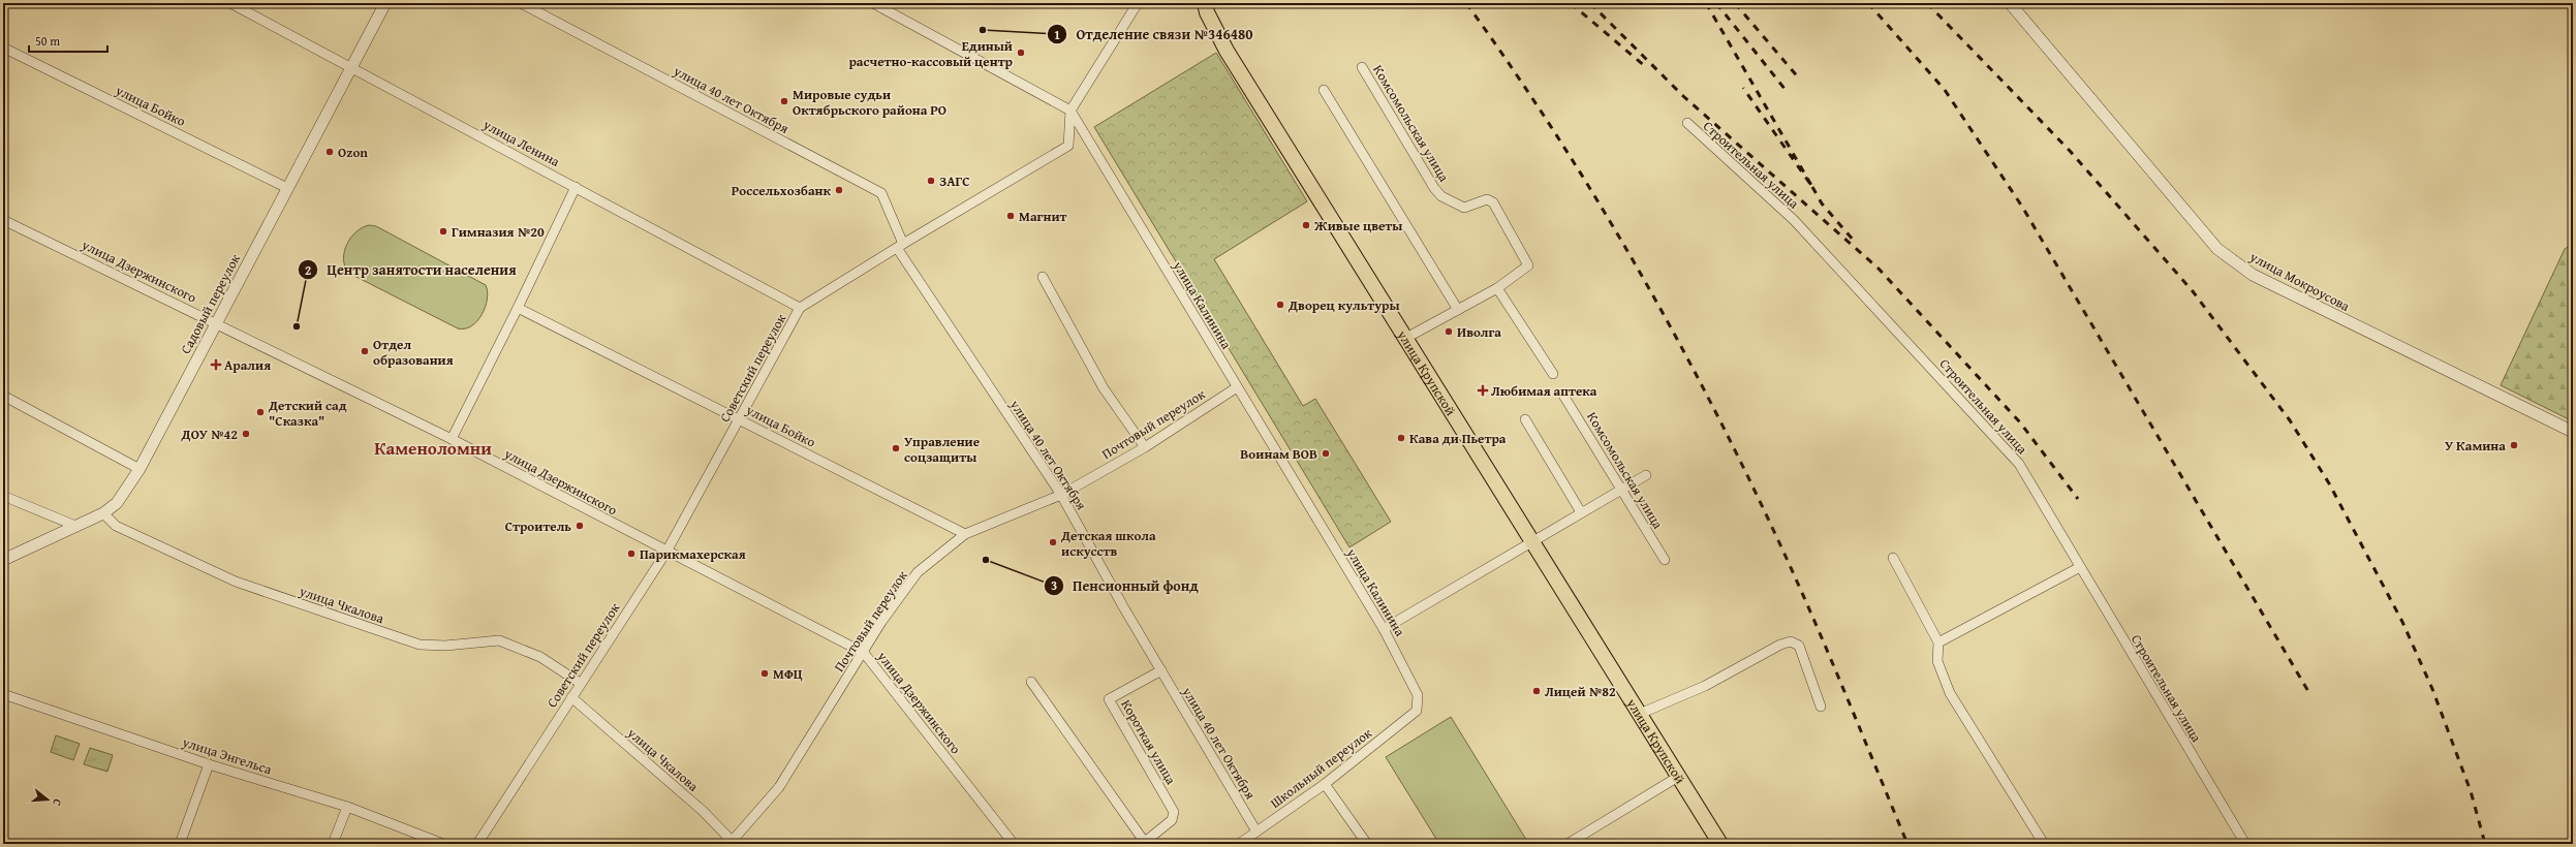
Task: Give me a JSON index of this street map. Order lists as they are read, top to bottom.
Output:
{
  "streets": {
    "main road": ["улица Крупской"],
    "street": [
      "улица 40 лет Октября",
      "улица Бойко",
      "Комсомольская улица",
      "улица Ленина",
      "Строительная улица",
      "улица Дзержинского",
      "улица Мокроусова",
      "Садовый переулок",
      "улица Калинина",
      "Советский переулок",
      "Почтовый переулок",
      "улица Чкалова",
      "Короткая улица",
      "улица Энгельса",
      "Школьный переулок"
    ]
  },
  "crossings": [
    ["улица 40 лет Октября", "Советский переулок"],
    ["улица 40 лет Октября", "Почтовый переулок"],
    ["улица 40 лет Октября", "Короткая улица"],
    ["улица 40 лет Октября", "Школьный переулок"],
    ["улица Бойко", "Садовый переулок"],
    ["улица Бойко", "Советский переулок"],
    ["улица Бойко", "Почтовый переулок"],
    ["улица Ленина", "Садовый переулок"],
    ["улица Ленина", "Советский переулок"],
    ["улица Дзержинского", "Садовый переулок"],
    ["улица Дзержинского", "Советский переулок"],
    ["улица Дзержинского", "Почтовый переулок"],
    ["Садовый переулок", "улица Чкалова"],
    ["улица Калинина", "Советский переулок"],
    ["улица Калинина", "Почтовый переулок"],
    ["улица Калинина", "Школьный переулок"],
    ["Советский переулок", "улица Чкалова"],
    ["Почтовый переулок", "улица Чкалова"]
  ],
  "districts": ["Каменоломни"],
  "places": {
    "other": [
      "Отделение связи №346480",
      "Единый расчетно-кассовый центр",
      "Мировые судьи Октябрьского района РО",
      "Ozon",
      "ЗАГС",
      "Россельхозбанк",
      "Магнит",
      "Живые цветы",
      "Гимназия №20",
      "Дворец культуры",
      "Центр занятости населения",
      "Иволга",
      "Отдел образования",
      "Детский сад \"Сказка\"",
      "ДОУ №42",
      "Кава ди Пьетра",
      "У Камина",
      "Управление соцзащиты",
      "Воинам ВОВ",
      "Строитель",
      "Детская школа искусств",
      "Парикмахерская",
      "Пенсионный фонд",
      "МФЦ",
      "Лицей №82"
    ],
    "health": ["Аралия", "Любимая аптека"]
  },
  "scale_bar": "50 m",
  "north": "right"
}
